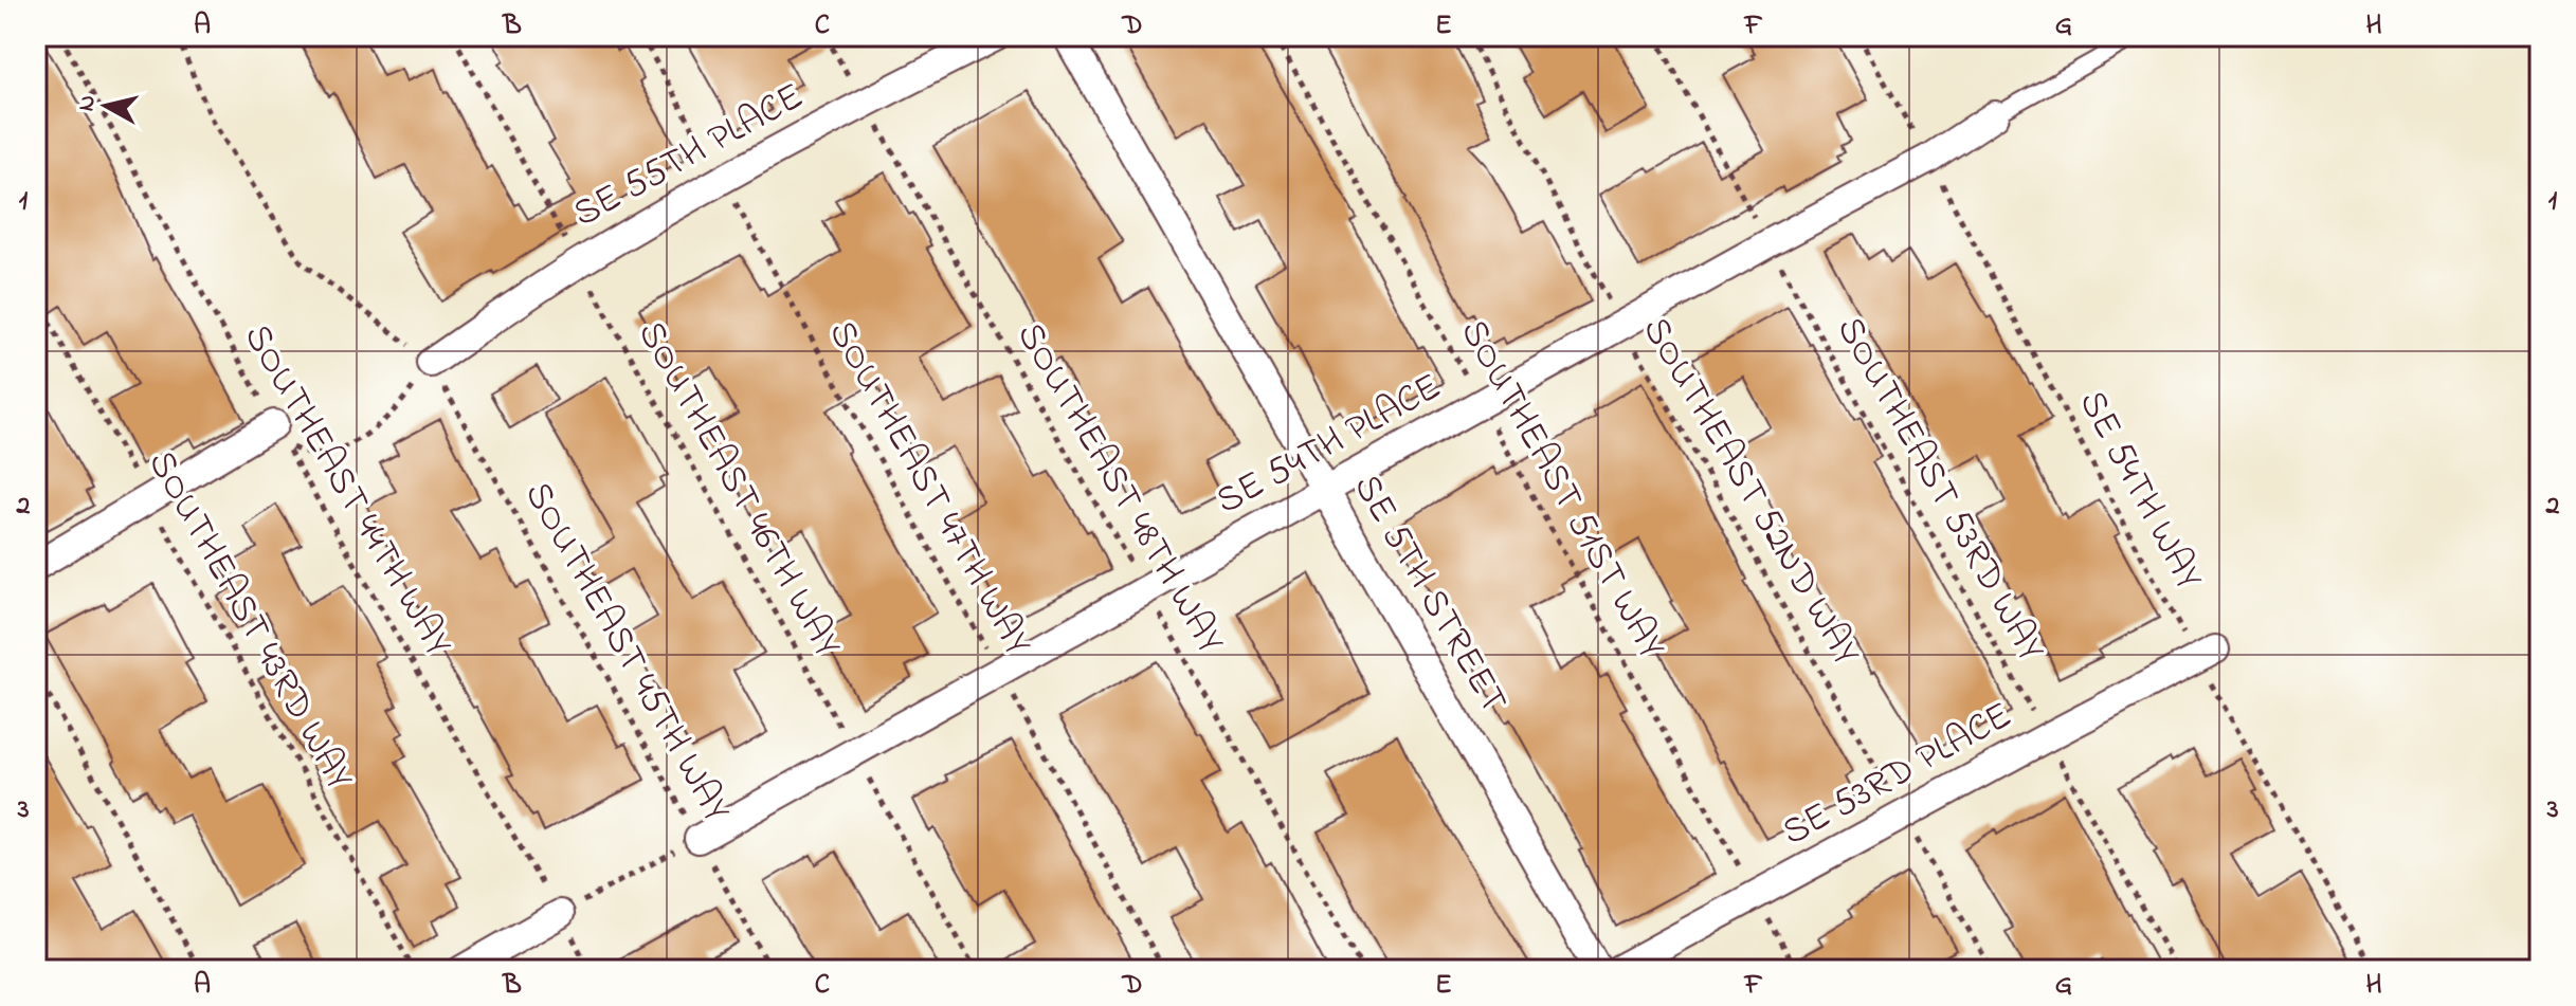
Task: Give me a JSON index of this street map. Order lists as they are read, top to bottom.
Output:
{
  "streets": {
    "street": [
      "SE 55TH PLACE",
      "SE 54TH PLACE",
      "SE 5TH STREET",
      "SE 53RD PLACE"
    ],
    "path": [
      "SOUTHEAST 47TH WAY",
      "SOUTHEAST 48TH WAY",
      "SOUTHEAST 46TH WAY",
      "SOUTHEAST 51ST WAY",
      "SOUTHEAST 53RD WAY",
      "SOUTHEAST 44TH WAY",
      "SE 54TH WAY",
      "SOUTHEAST 52ND WAY",
      "SOUTHEAST 43RD WAY",
      "SOUTHEAST 45TH WAY"
    ]
  },
  "crossings": [
    ["SE 55TH PLACE", "SOUTHEAST 47TH WAY"],
    ["SE 55TH PLACE", "SOUTHEAST 48TH WAY"],
    ["SE 55TH PLACE", "SOUTHEAST 46TH WAY"],
    ["SE 55TH PLACE", "SOUTHEAST 45TH WAY"],
    ["SE 54TH PLACE", "SOUTHEAST 47TH WAY"],
    ["SE 54TH PLACE", "SOUTHEAST 48TH WAY"],
    ["SE 54TH PLACE", "SOUTHEAST 46TH WAY"],
    ["SE 54TH PLACE", "SOUTHEAST 51ST WAY"],
    ["SE 54TH PLACE", "SOUTHEAST 53RD WAY"],
    ["SE 54TH PLACE", "SE 54TH WAY"],
    ["SE 54TH PLACE", "SOUTHEAST 52ND WAY"],
    ["SE 54TH PLACE", "SE 5TH STREET"],
    ["SE 54TH PLACE", "SOUTHEAST 45TH WAY"],
    ["SOUTHEAST 51ST WAY", "SE 53RD PLACE"],
    ["SOUTHEAST 53RD WAY", "SE 53RD PLACE"],
    ["SE 54TH WAY", "SE 53RD PLACE"],
    ["SOUTHEAST 52ND WAY", "SE 53RD PLACE"]
  ],
  "north": "left",
  "grid": {
    "columns": [
      "A",
      "B",
      "C",
      "D",
      "E",
      "F",
      "G",
      "H"
    ],
    "rows": ["1", "2", "3"]
  }
}
